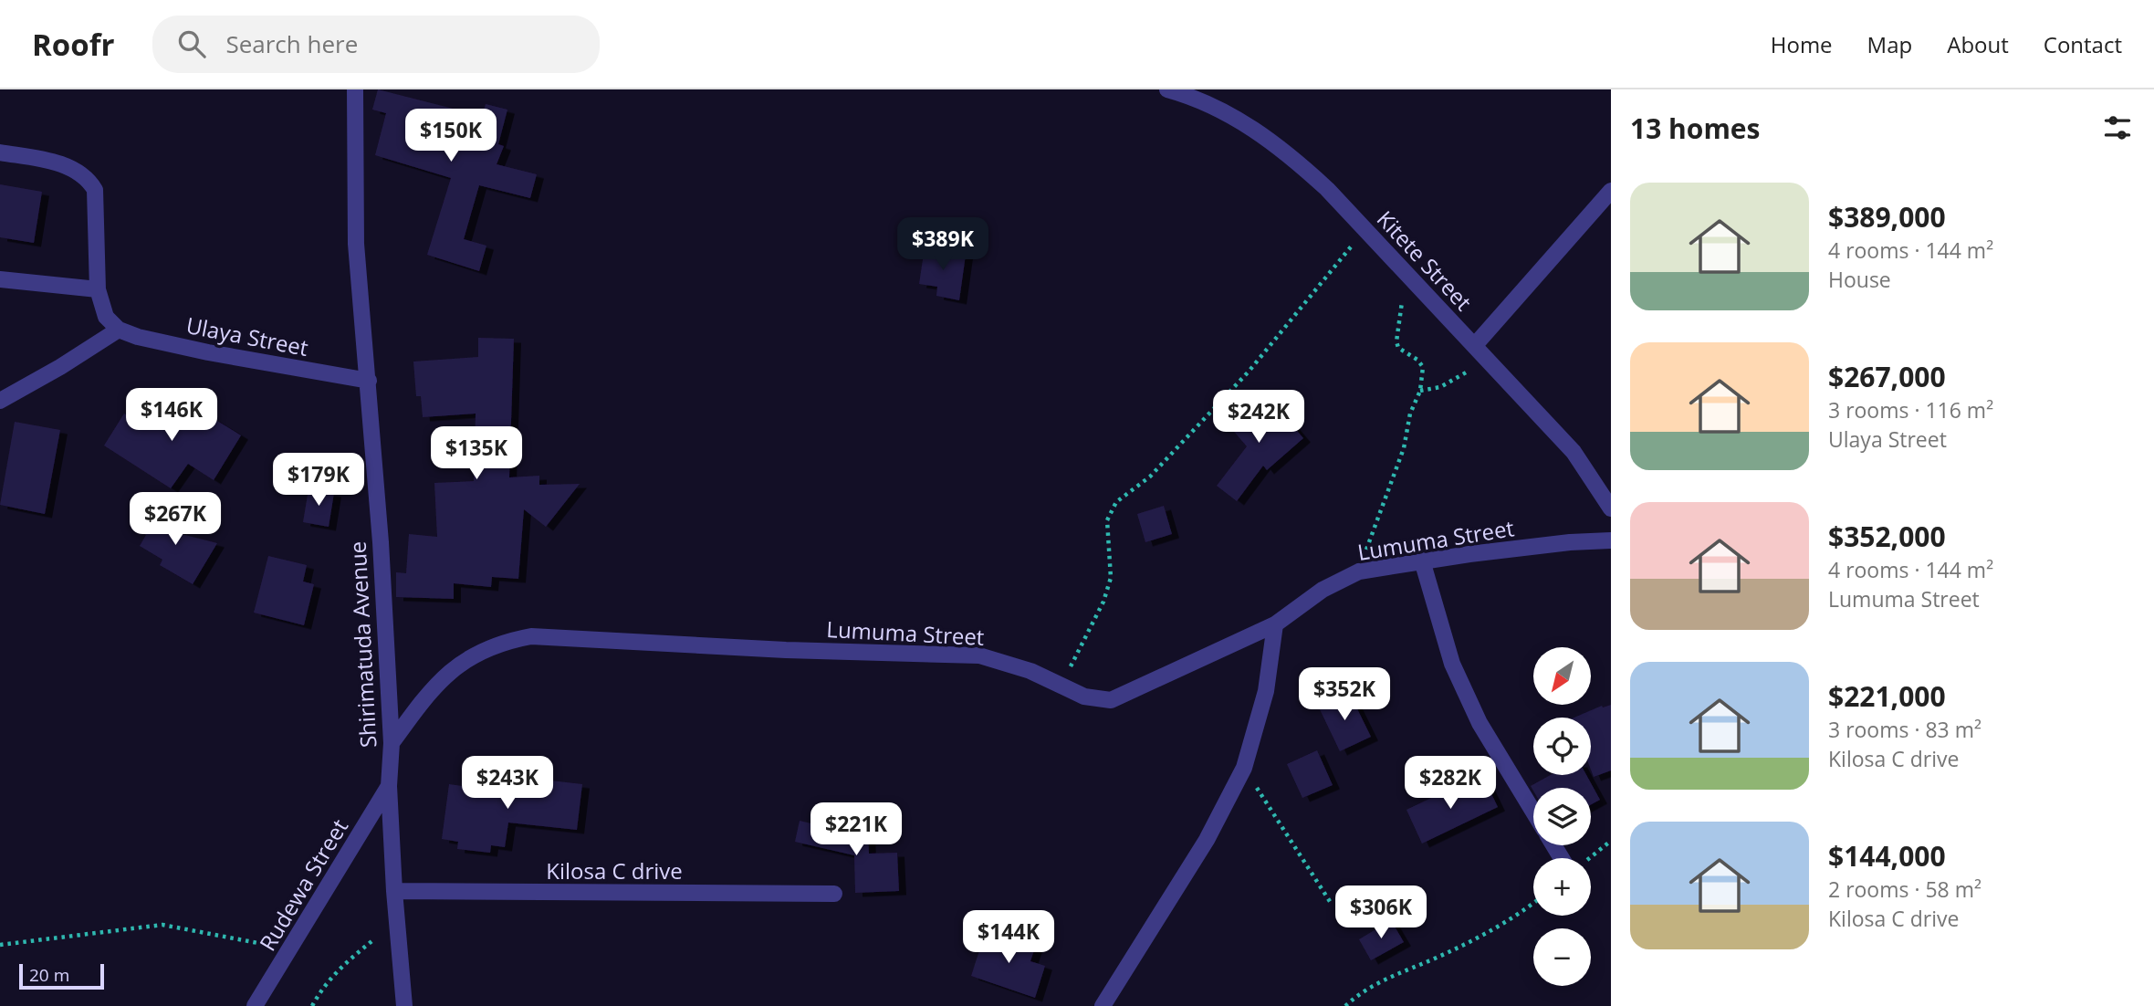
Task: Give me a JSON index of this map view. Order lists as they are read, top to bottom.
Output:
{
  "streets": {
    "street": [
      "Kitete Street",
      "Ulaya Street",
      "Lumuma Street",
      "Shirimatuda Avenue",
      "Kilosa C drive",
      "Rudewa Street"
    ]
  },
  "crossings": [
    ["Ulaya Street", "Shirimatuda Avenue"],
    ["Lumuma Street", "Shirimatuda Avenue"],
    ["Shirimatuda Avenue", "Kilosa C drive"],
    ["Shirimatuda Avenue", "Rudewa Street"]
  ],
  "scale_bar": "20 m",
  "north": "bottom left",
  "page": {
    "header": "Roofr",
    "search": "Search here",
    "nav": [
      "Home",
      "Map",
      "About",
      "Contact"
    ],
    "heading": "13 homes",
    "price": [
      "$150K",
      "$389K",
      "$146K",
      "$242K",
      "$135K",
      "$179K",
      "$267K",
      "$352K",
      "$243K",
      "$282K",
      "$221K",
      "$306K",
      "$144K"
    ],
    "list": [
      {
        "name": "$389,000",
        "note": "4 rooms · 144 m² · House"
      },
      {
        "name": "$267,000",
        "note": "3 rooms · 116 m² · Ulaya Street"
      },
      {
        "name": "$352,000",
        "note": "4 rooms · 144 m² · Lumuma Street"
      },
      {
        "name": "$221,000",
        "note": "3 rooms · 83 m² · Kilosa C drive"
      },
      {
        "name": "$144,000",
        "note": "2 rooms · 58 m² · Kilosa C drive"
      }
    ],
    "map_buttons": ["+", "−"],
    "scale": "20 m"
  }
}
